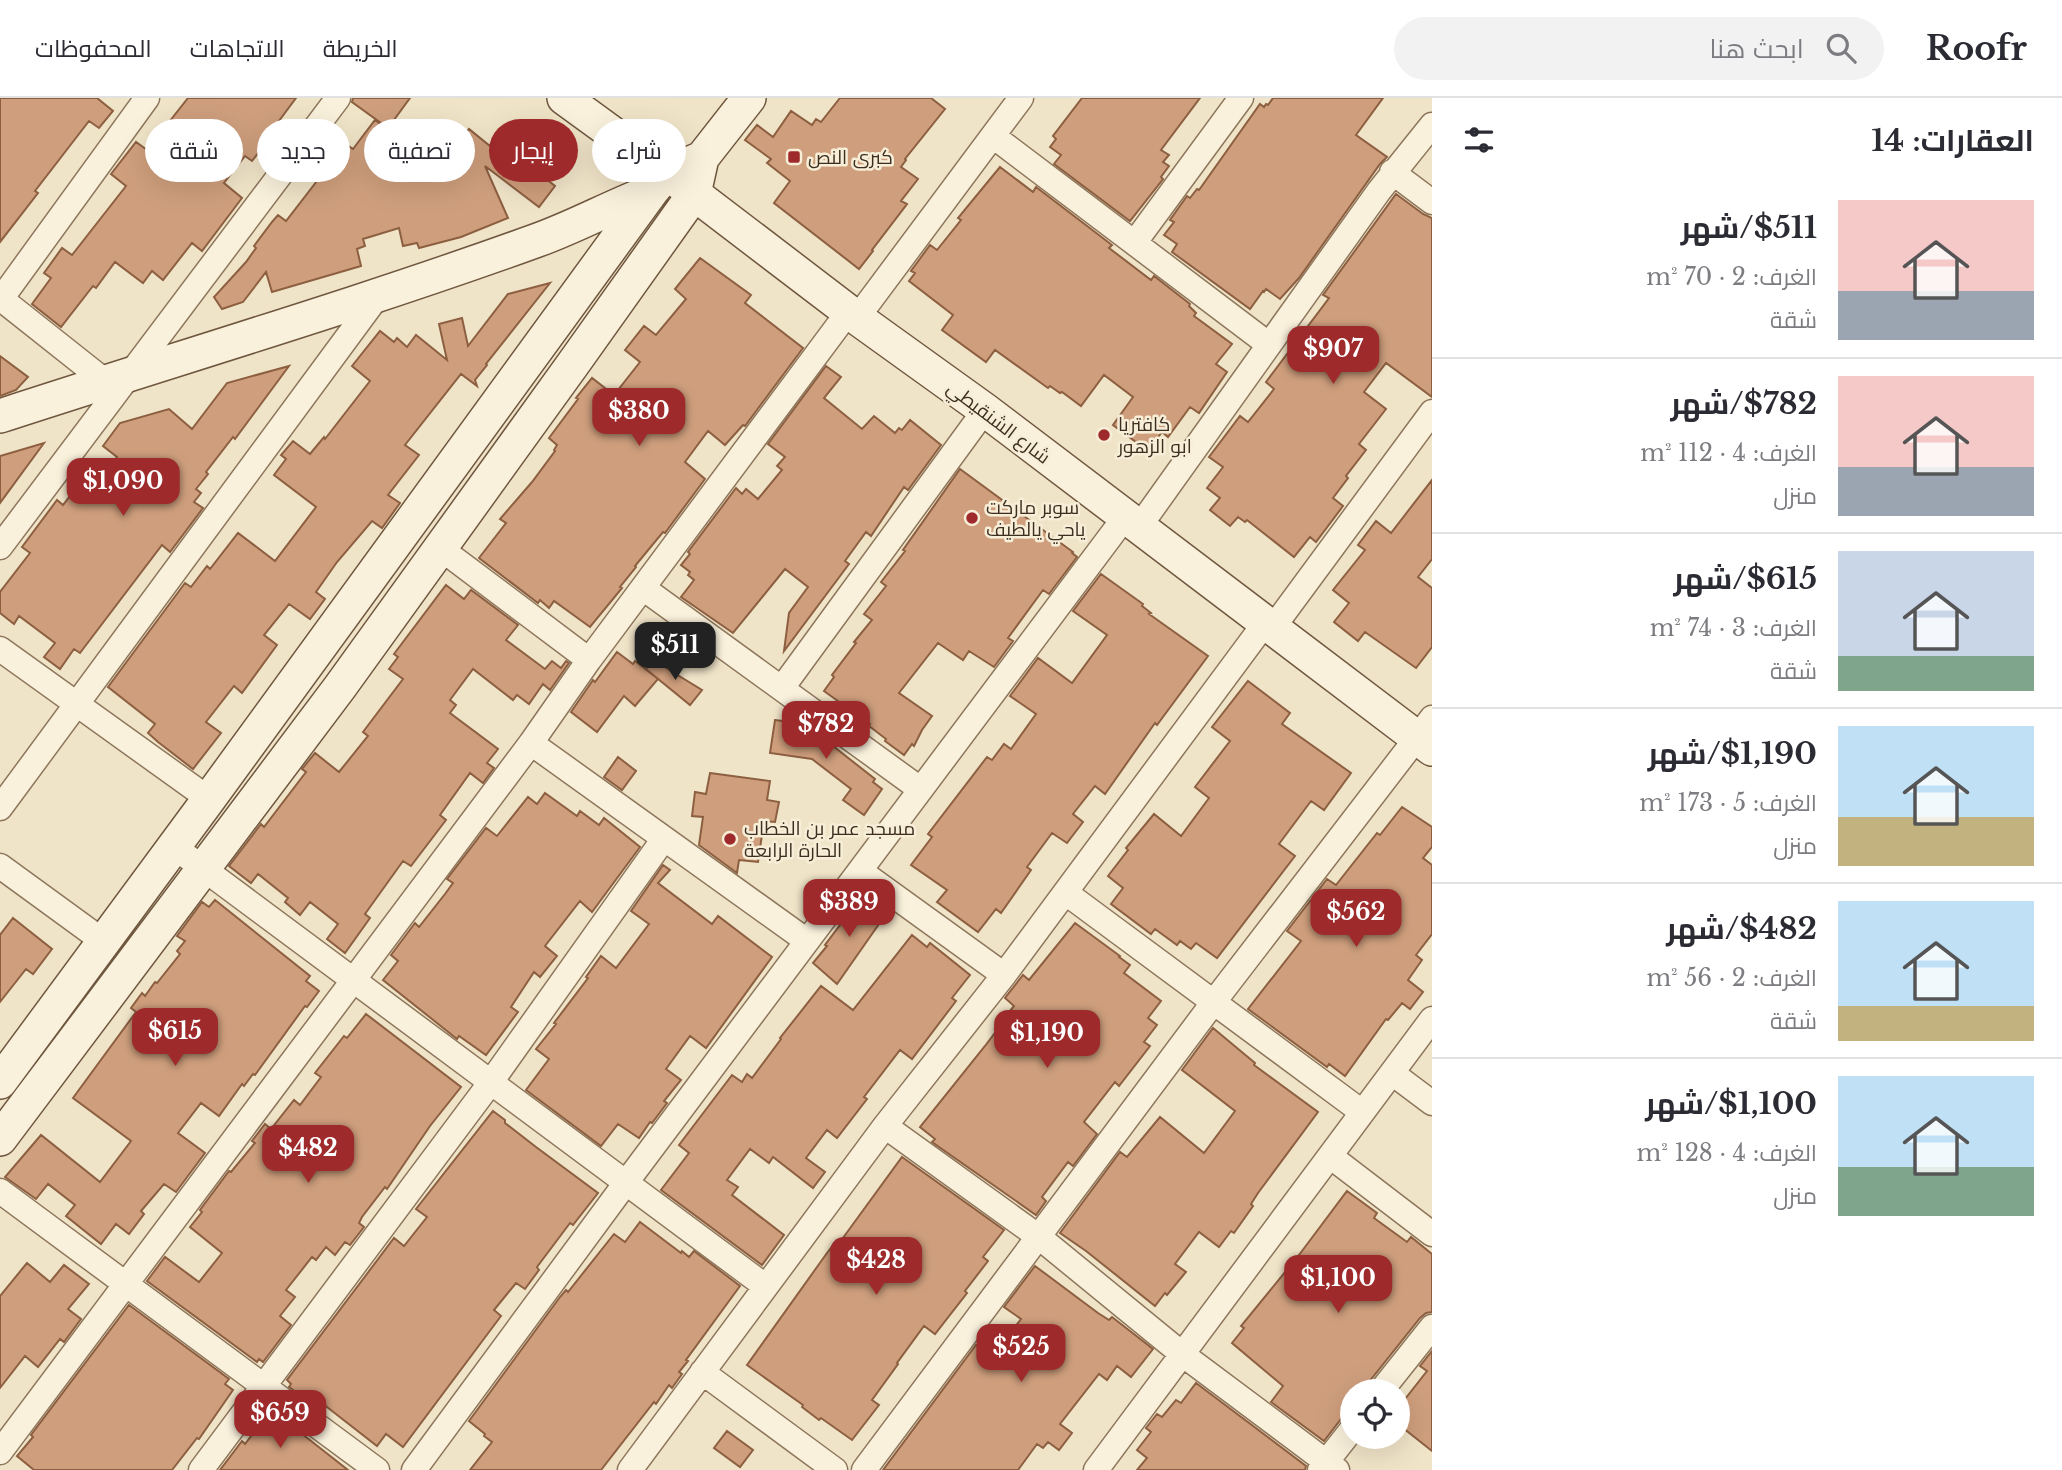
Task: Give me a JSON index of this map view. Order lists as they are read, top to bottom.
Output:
{
  "streets": {
    "street": ["شارع الشنقيطي"]
  },
  "places": {
    "transit": ["كبرى النص"],
    "other": ["كافتريا ابو الزهور", "سوبر ماركت ياحي يالطيف", "مسجد عمر بن الخطاب الحارة الرابعة"]
  },
  "page": {
    "header": "Roofr",
    "search": "ابحث هنا",
    "nav": ["الخريطة", "الاتجاهات", "المحفوظات"],
    "heading": "العقارات: 14",
    "chip": [
      "شراء",
      "إيجار",
      "تصفية",
      "جديد",
      "شقة"
    ],
    "list": [
      {
        "name": "$511/شهر",
        "note": "الغرف: 2 · 70 m² · شقة"
      },
      {
        "name": "$782/شهر",
        "note": "الغرف: 4 · 112 m² · منزل"
      },
      {
        "name": "$615/شهر",
        "note": "الغرف: 3 · 74 m² · شقة"
      },
      {
        "name": "$1,190/شهر",
        "note": "الغرف: 5 · 173 m² · منزل"
      },
      {
        "name": "$482/شهر",
        "note": "الغرف: 2 · 56 m² · شقة"
      },
      {
        "name": "$1,100/شهر",
        "note": "الغرف: 4 · 128 m² · منزل"
      }
    ],
    "price": [
      "$907",
      "$380",
      "$1,090",
      "$511",
      "$782",
      "$389",
      "$562",
      "$615",
      "$1,190",
      "$482",
      "$428",
      "$1,100",
      "$525",
      "$659"
    ]
  }
}
